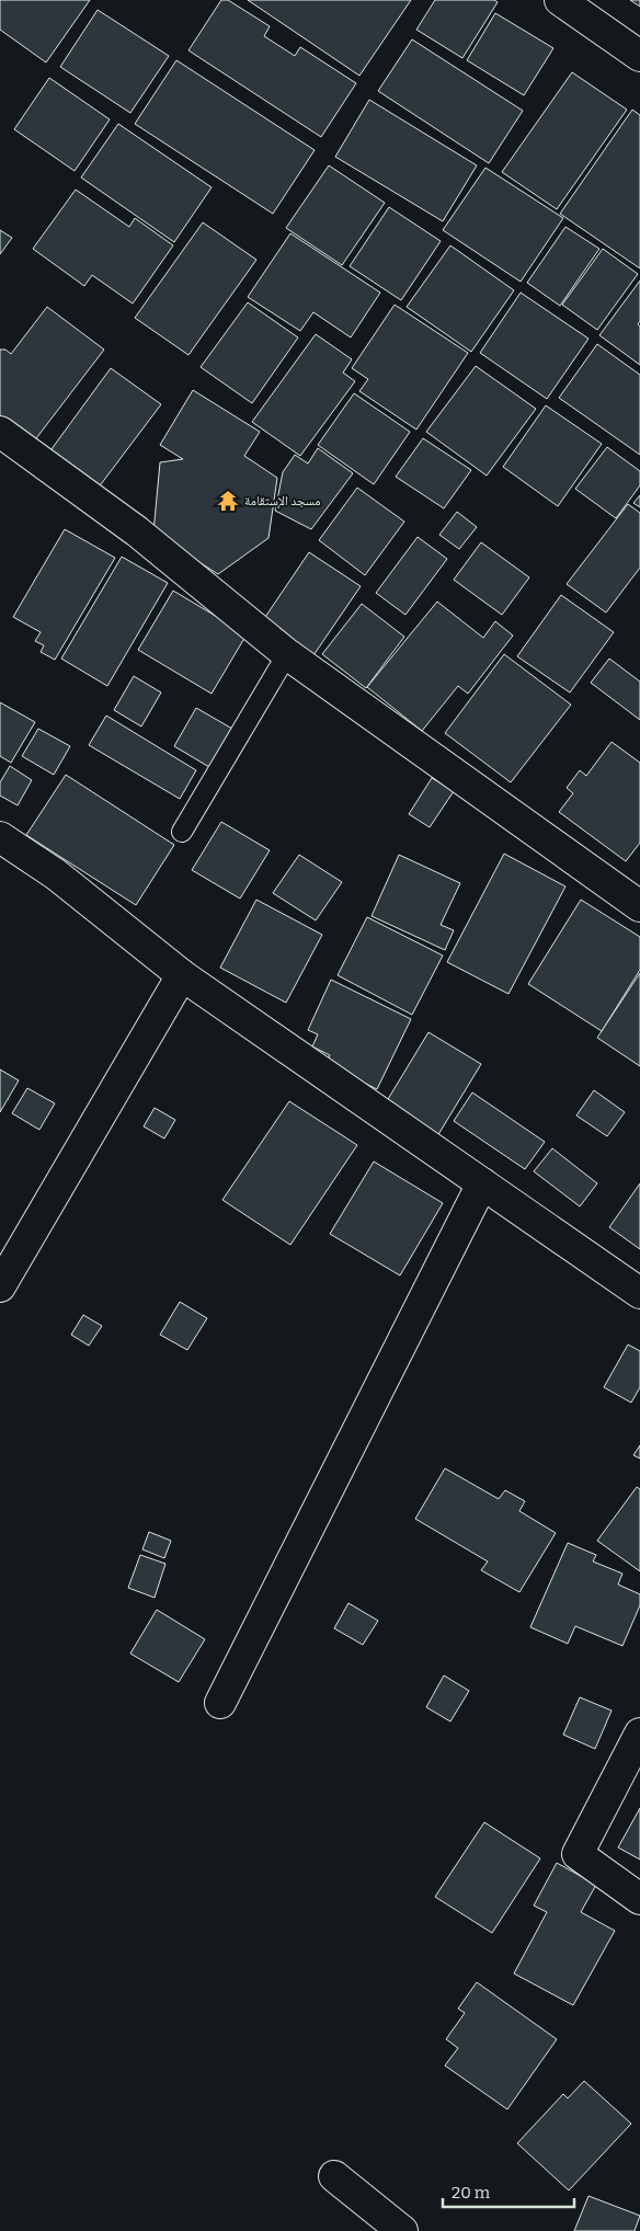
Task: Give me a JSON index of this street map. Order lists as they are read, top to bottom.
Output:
{
  "places": {
    "temple": ["مسجد الإستقامة"]
  },
  "scale_bar": "20 m"
}
